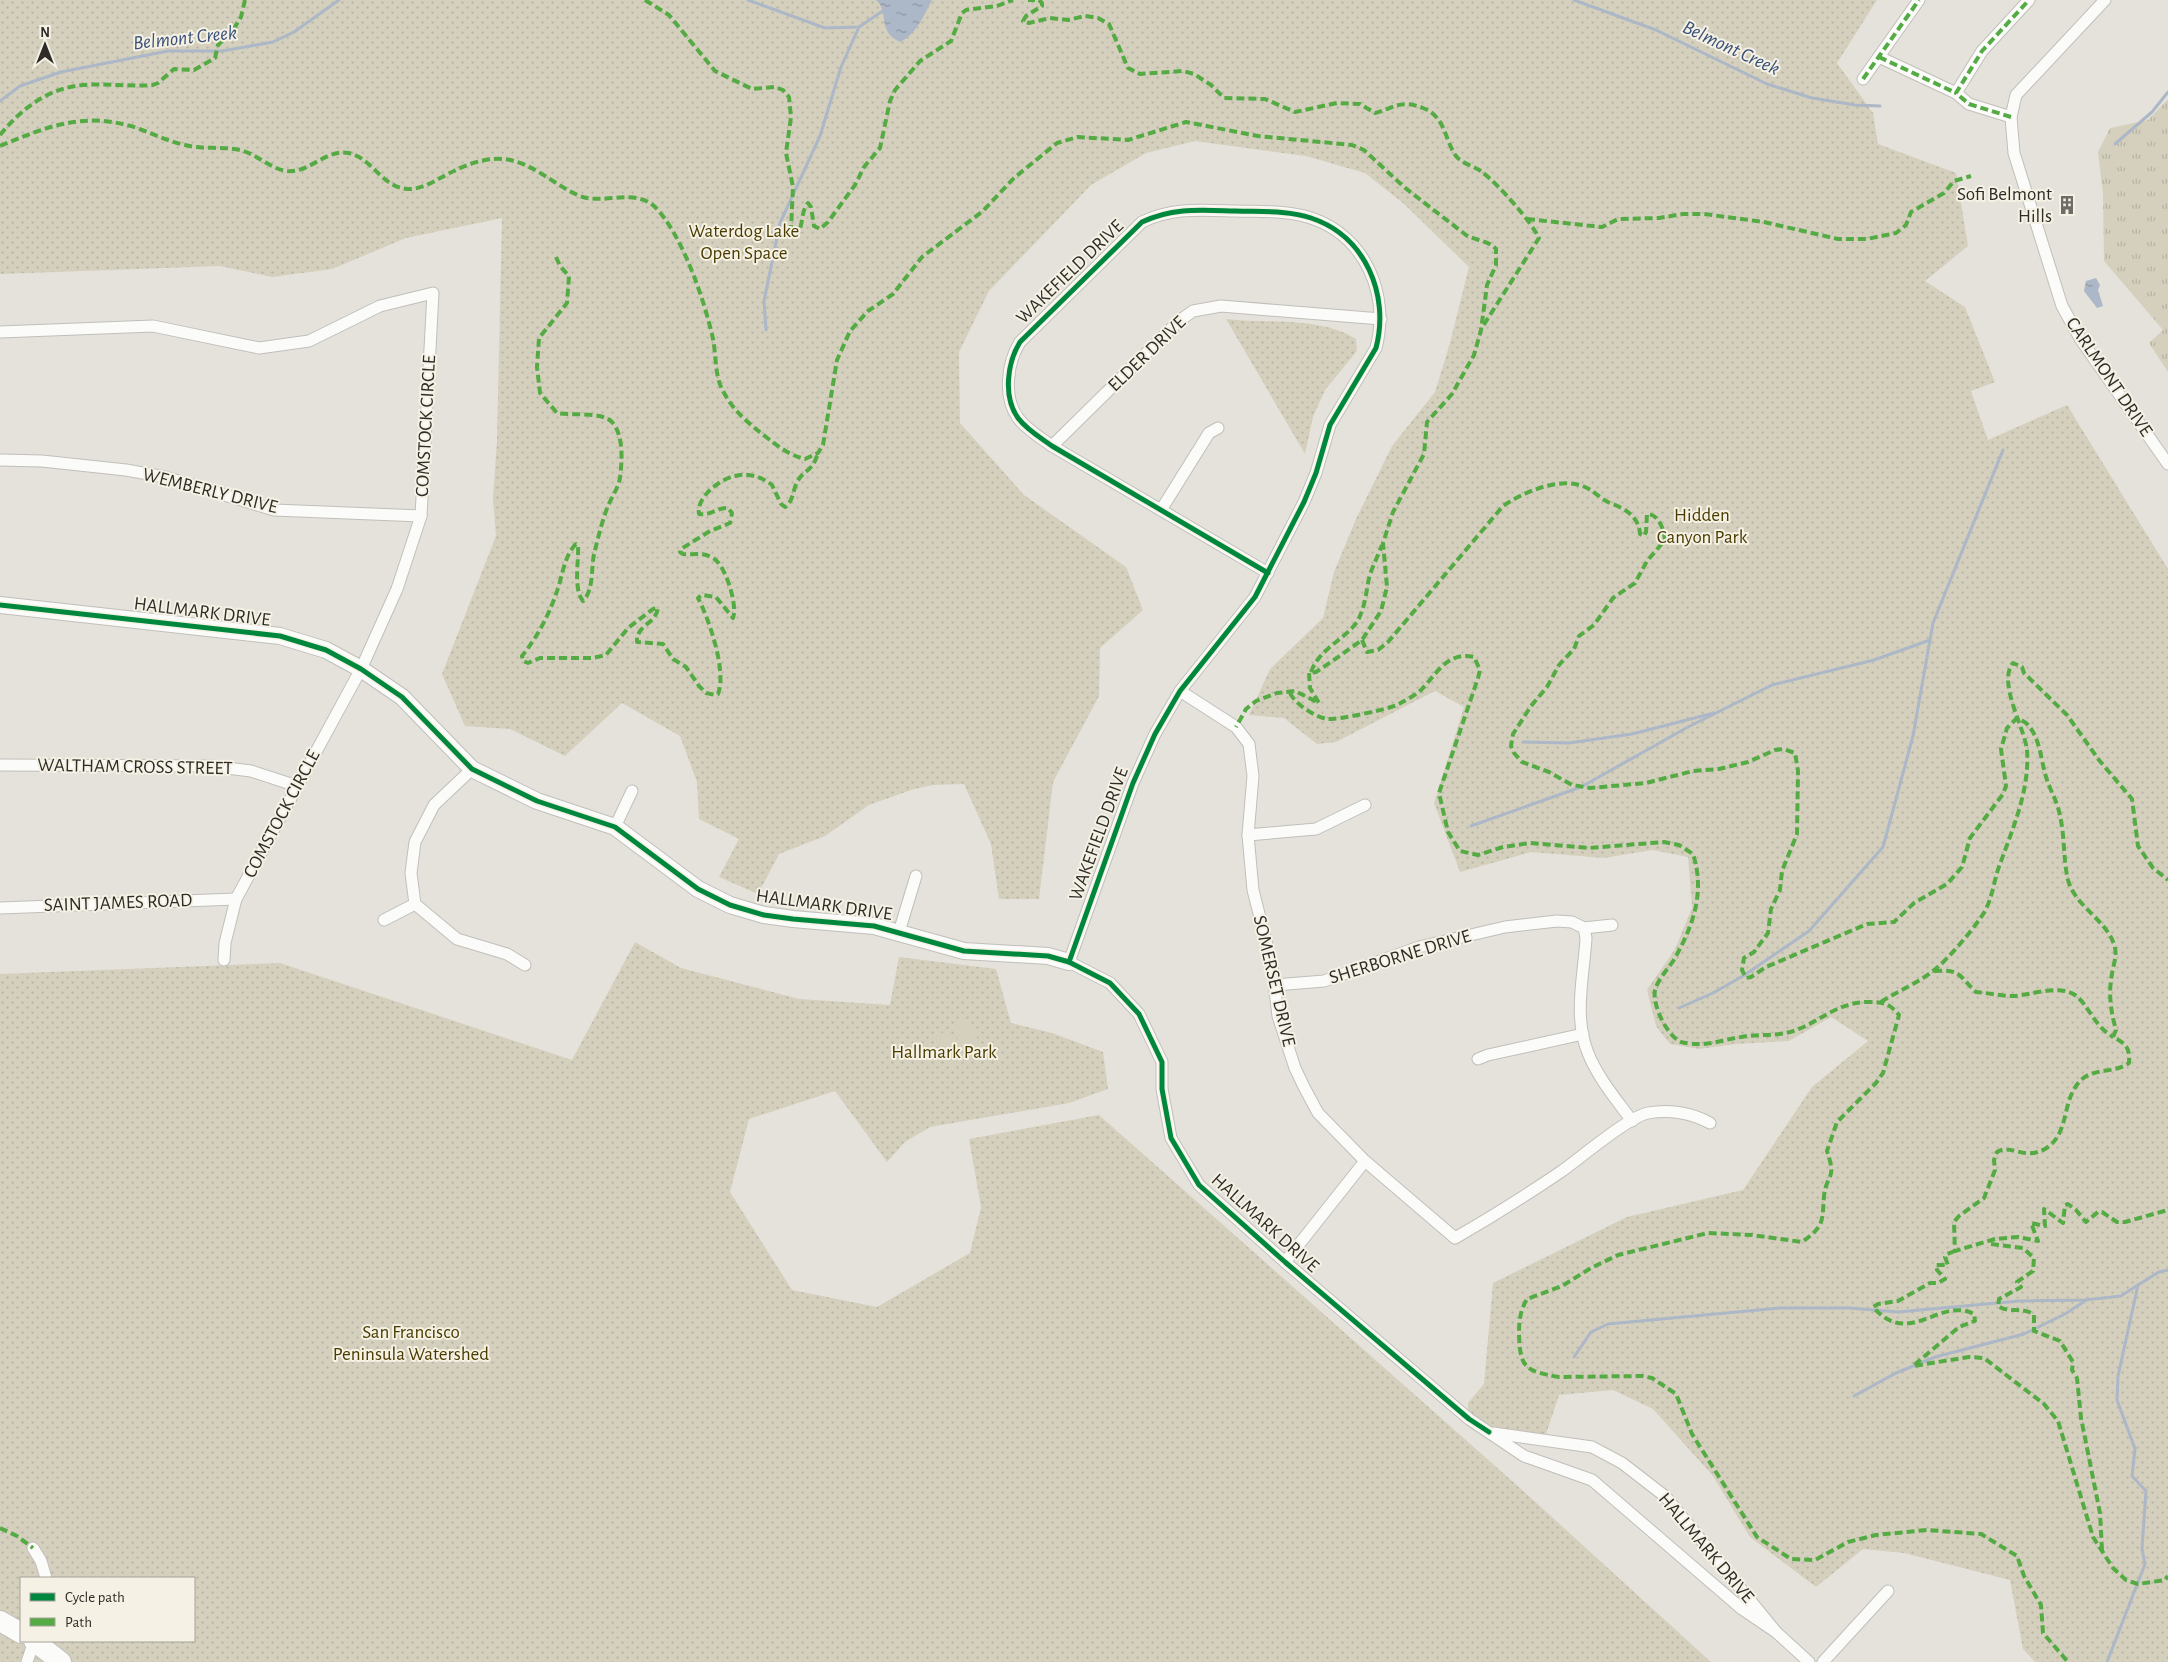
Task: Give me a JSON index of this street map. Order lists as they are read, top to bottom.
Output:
{
  "streets": {
    "street": [
      "WAKEFIELD DRIVE",
      "ELDER DRIVE",
      "CARLMONT DRIVE",
      "COMSTOCK CIRCLE",
      "WEMBERLY DRIVE",
      "HALLMARK DRIVE",
      "WALTHAM CROSS STREET",
      "SAINT JAMES ROAD",
      "SHERBORNE DRIVE",
      "SOMERSET DRIVE"
    ]
  },
  "crossings": [
    ["WAKEFIELD DRIVE", "ELDER DRIVE"],
    ["WAKEFIELD DRIVE", "HALLMARK DRIVE"],
    ["WAKEFIELD DRIVE", "SOMERSET DRIVE"],
    ["COMSTOCK CIRCLE", "WEMBERLY DRIVE"],
    ["COMSTOCK CIRCLE", "HALLMARK DRIVE"],
    ["COMSTOCK CIRCLE", "WALTHAM CROSS STREET"],
    ["COMSTOCK CIRCLE", "SAINT JAMES ROAD"],
    ["SHERBORNE DRIVE", "SOMERSET DRIVE"]
  ],
  "water": ["Belmont Creek"],
  "parks": [
    "Waterdog Lake Open Space",
    "Hidden Canyon Park",
    "Hallmark Park",
    "San Francisco Peninsula Watershed"
  ],
  "places": {
    "building": ["Sofi Belmont Hills"]
  },
  "legend": ["Cycle path", "Path"],
  "north": "top"
}
